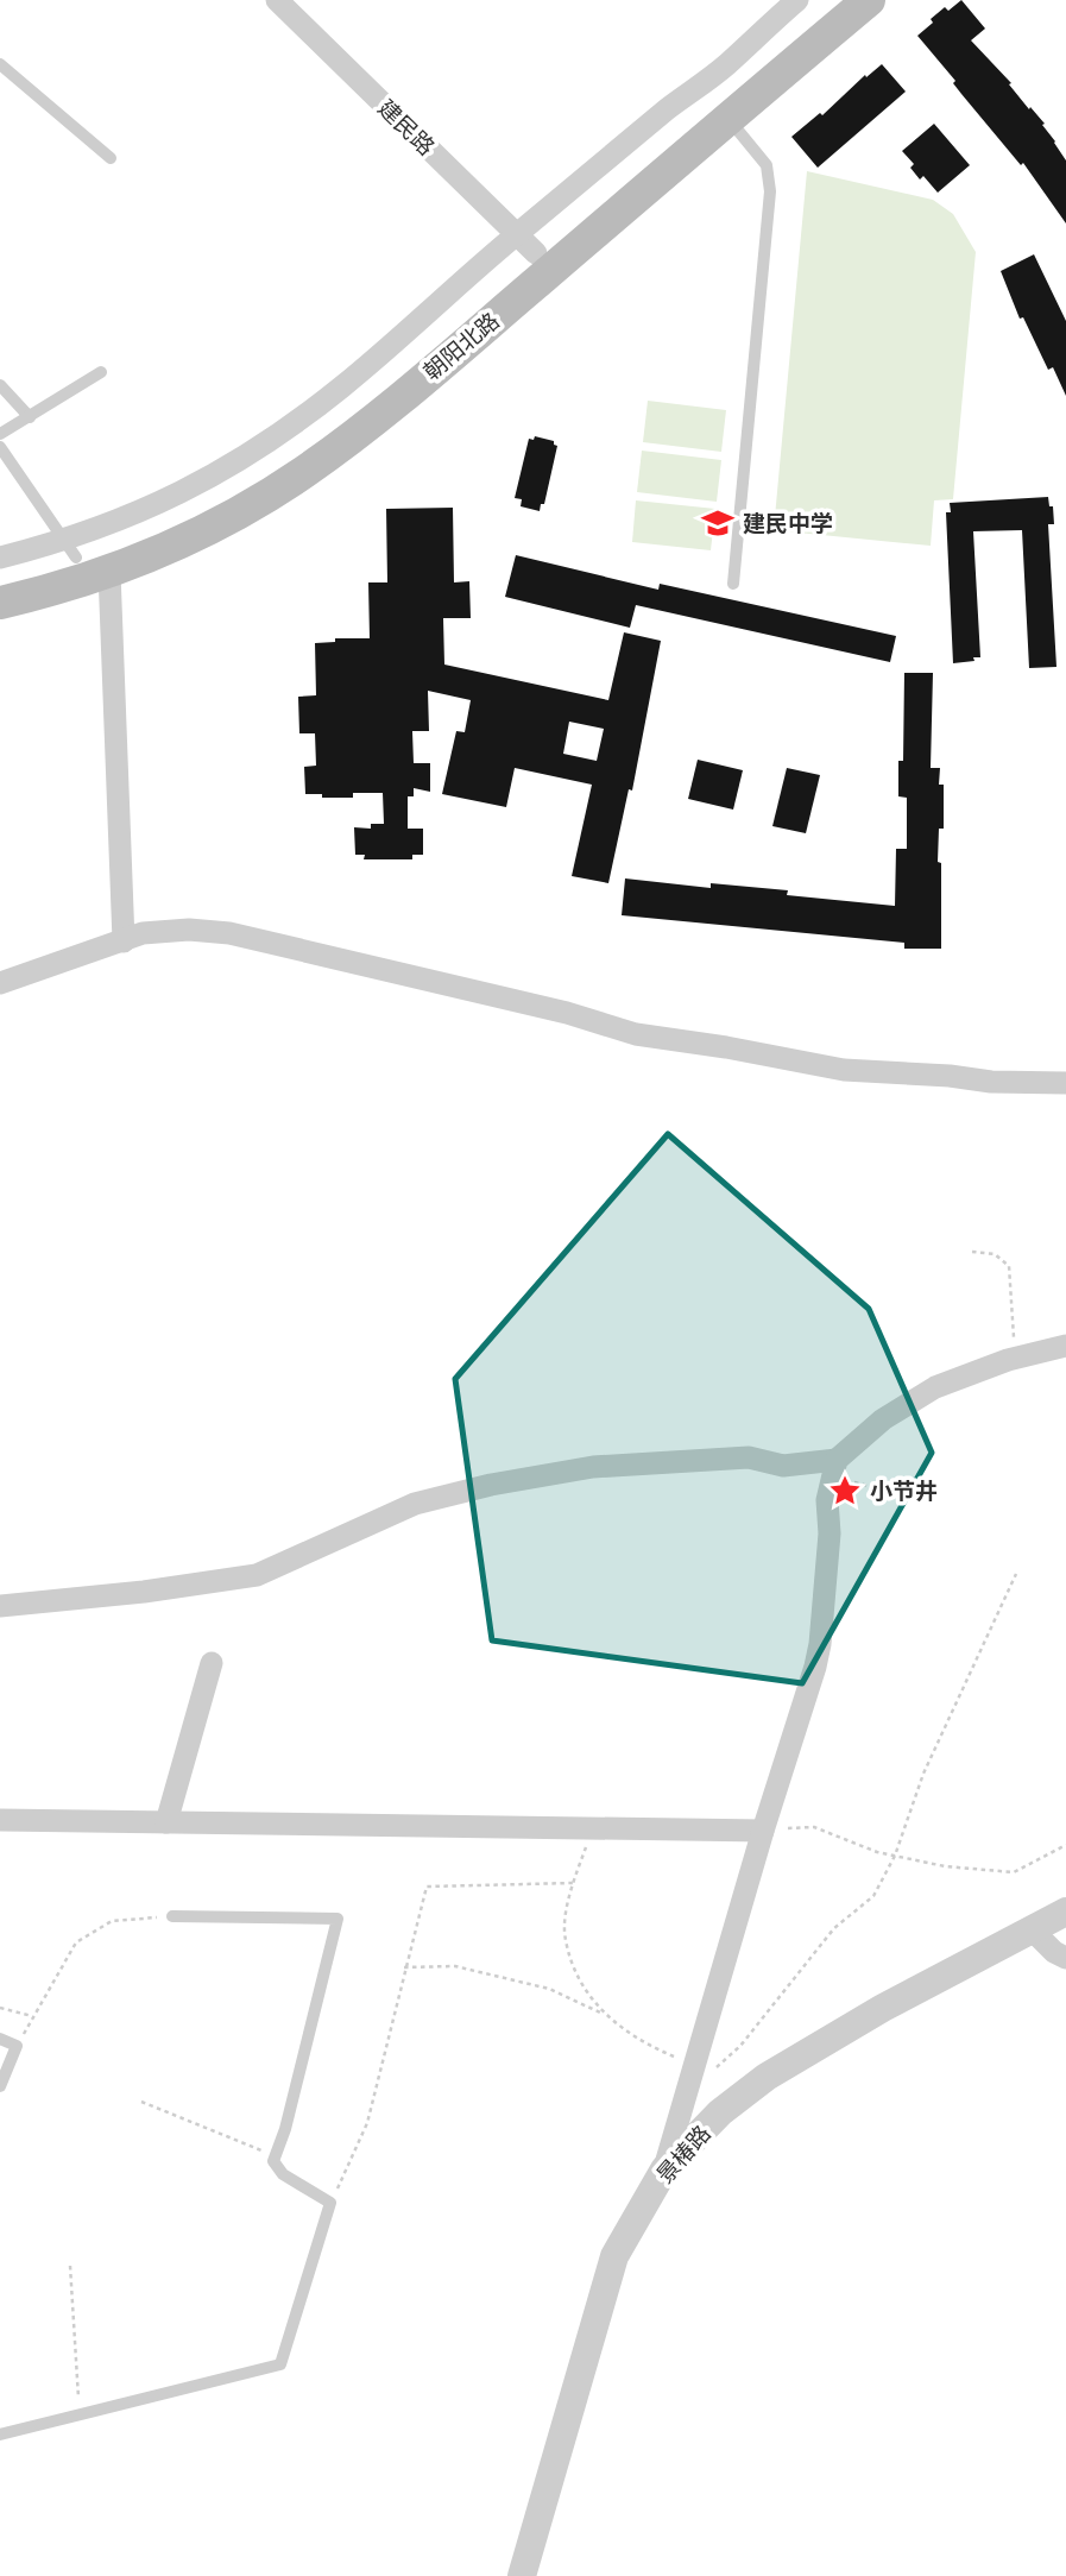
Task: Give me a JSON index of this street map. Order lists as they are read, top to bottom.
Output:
{
  "streets": {
    "main road": ["朝阳北路"],
    "street": ["建民路", "景椿路"]
  },
  "crossings": [
    ["建民路", "朝阳北路"]
  ],
  "places": {
    "school or university": ["建民中学"],
    "place": ["小节井"]
  }
}
